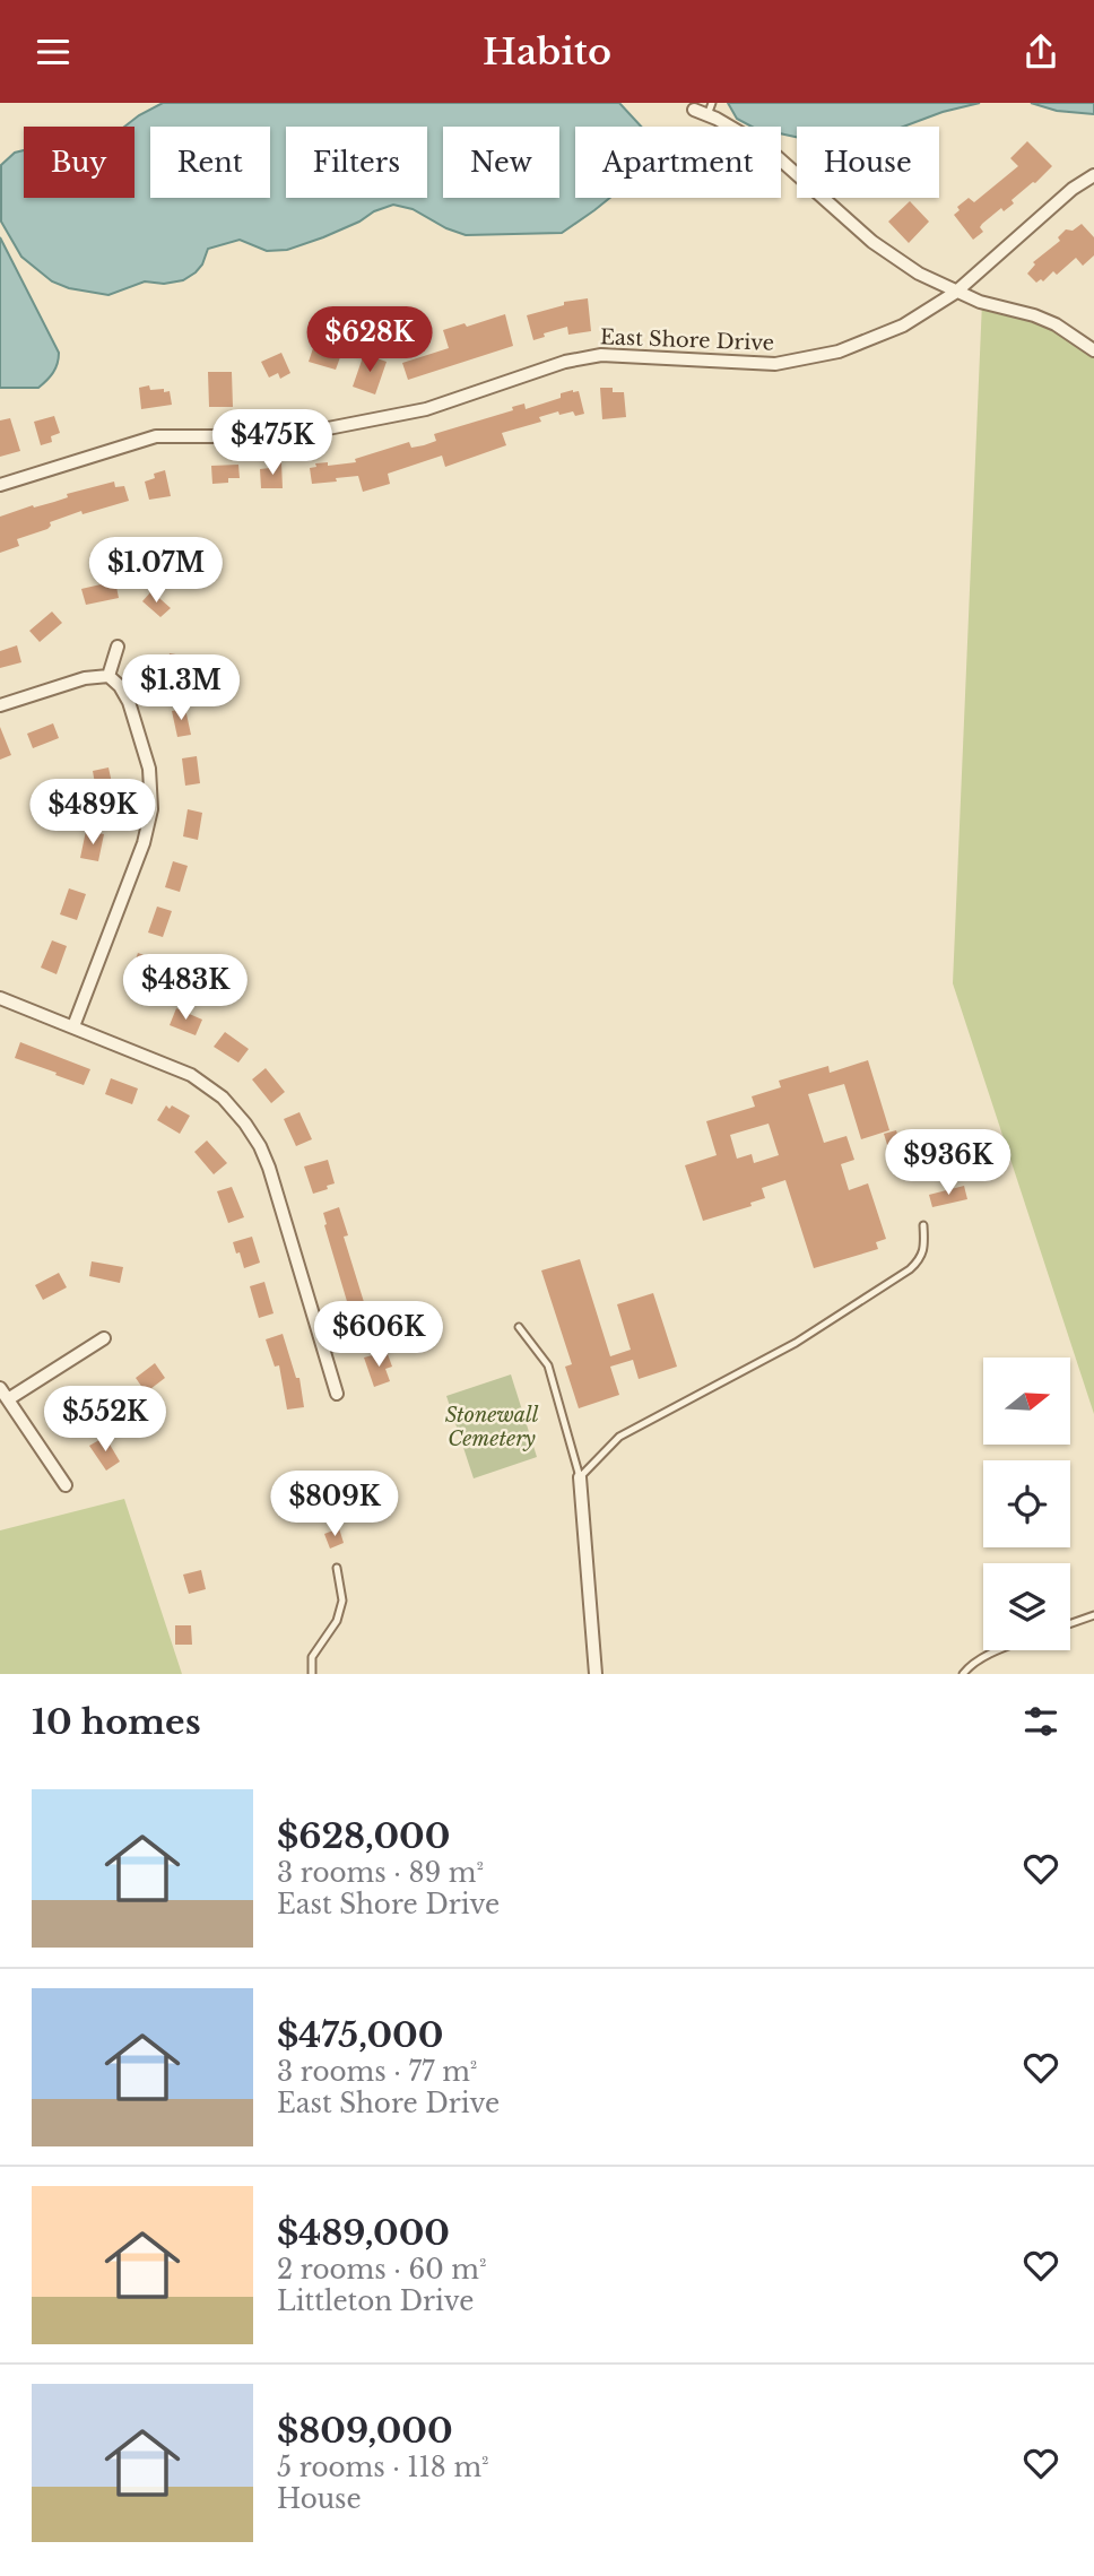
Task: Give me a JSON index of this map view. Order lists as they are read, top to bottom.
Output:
{
  "streets": {
    "street": ["East Shore Drive"]
  },
  "parks": ["Stonewall Cemetery"],
  "north": "right",
  "page": {
    "header": "Habito",
    "chip": [
      "Buy",
      "Rent",
      "Filters",
      "New",
      "Apartment",
      "House"
    ],
    "price": [
      "$628K",
      "$475K",
      "$1.07M",
      "$1.3M",
      "$489K",
      "$483K",
      "$936K",
      "$606K",
      "$552K",
      "$809K"
    ],
    "heading": "10 homes",
    "list": [
      {
        "name": "$628,000",
        "note": "3 rooms · 89 m² · East Shore Drive"
      },
      {
        "name": "$475,000",
        "note": "3 rooms · 77 m² · East Shore Drive"
      },
      {
        "name": "$489,000",
        "note": "2 rooms · 60 m² · Littleton Drive"
      },
      {
        "name": "$809,000",
        "note": "5 rooms · 118 m² · House"
      }
    ]
  }
}
